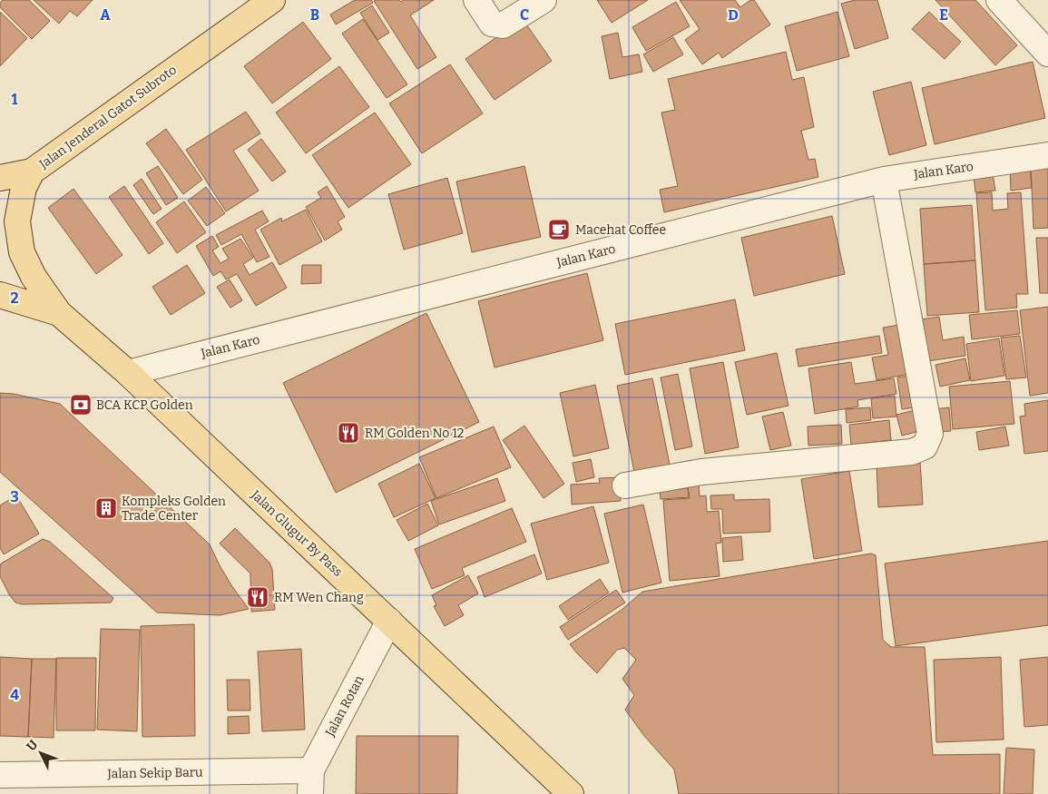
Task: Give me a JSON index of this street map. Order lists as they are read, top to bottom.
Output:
{
  "streets": {
    "main road": ["Jalan Jenderal Gatot Subroto", "Jalan Glugur By Pass"],
    "street": ["Jalan Karo", "Jalan Rotan", "Jalan Sekip Baru"]
  },
  "crossings": [
    ["Jalan Jenderal Gatot Subroto", "Jalan Glugur By Pass"],
    ["Jalan Karo", "Jalan Glugur By Pass"],
    ["Jalan Glugur By Pass", "Jalan Rotan"],
    ["Jalan Rotan", "Jalan Sekip Baru"]
  ],
  "places": {
    "cafe": ["Macehat Coffee"],
    "bank": ["BCA KCP Golden"],
    "restaurant": ["RM Golden No 12", "RM Wen Chang"],
    "building": ["Kompleks Golden Trade Center"]
  },
  "north": "top left",
  "grid": {
    "columns": [
      "A",
      "B",
      "C",
      "D",
      "E"
    ],
    "rows": [
      "1",
      "2",
      "3",
      "4"
    ]
  }
}
